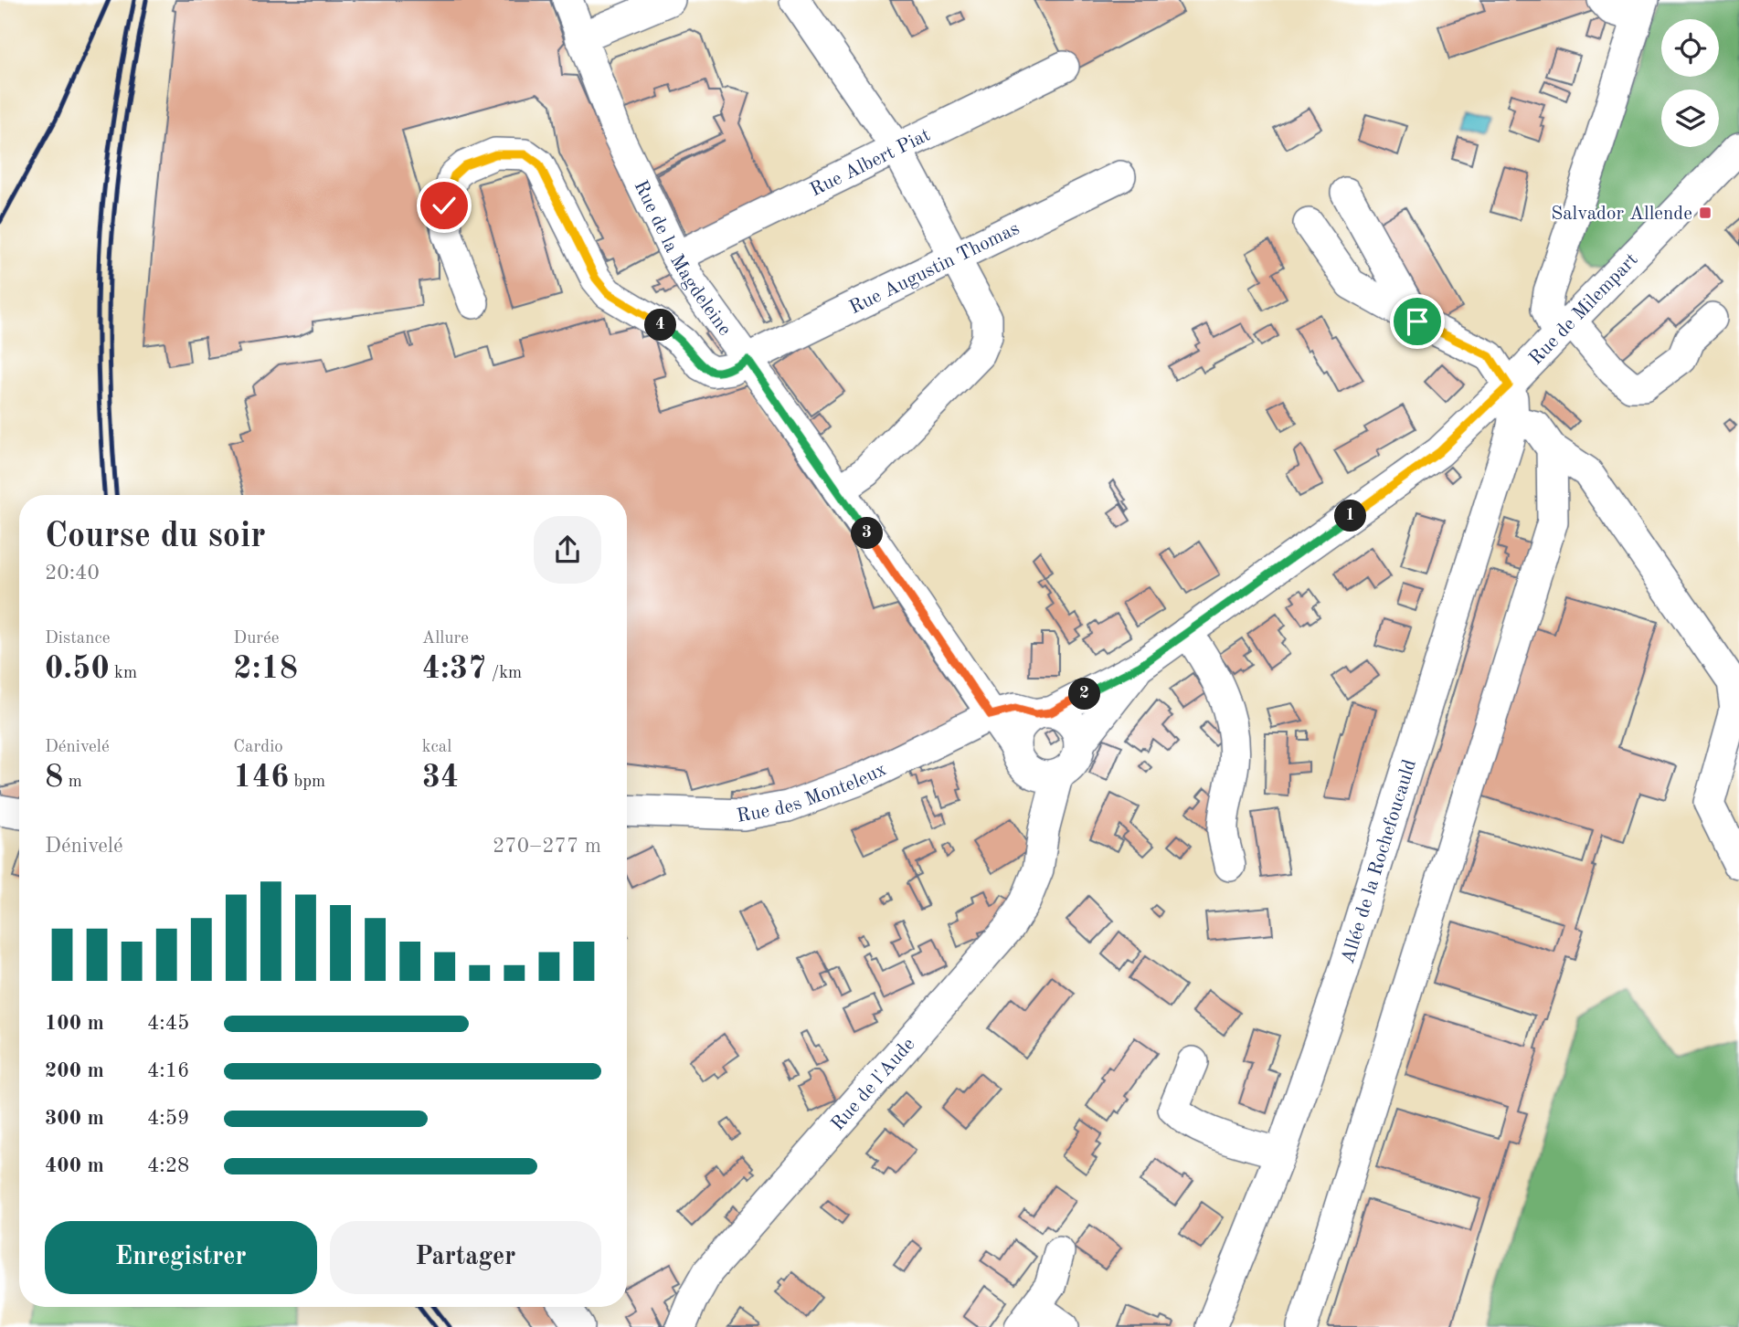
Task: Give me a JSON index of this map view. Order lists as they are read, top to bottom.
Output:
{
  "streets": {
    "street": [
      "Rue Albert Piat",
      "Rue de la Magdeleine",
      "Rue Augustin Thomas",
      "Rue de Milempart",
      "Rue des Monteleux",
      "Allée de la Rochefoucauld",
      "Rue de l'Aude"
    ]
  },
  "crossings": [
    ["Rue Albert Piat", "Rue de la Magdeleine"],
    ["Rue de la Magdeleine", "Rue Augustin Thomas"],
    ["Rue de la Magdeleine", "Rue de Milempart"],
    ["Rue de la Magdeleine", "Rue des Monteleux"],
    ["Rue de la Magdeleine", "Rue de l'Aude"],
    ["Rue de Milempart", "Rue des Monteleux"],
    ["Rue de Milempart", "Allée de la Rochefoucauld"],
    ["Rue de Milempart", "Rue de l'Aude"],
    ["Rue des Monteleux", "Rue de l'Aude"]
  ],
  "places": {
    "transit": ["Salvador Allende"]
  },
  "page": {
    "pins": [
      "4",
      "1",
      "3",
      "2"
    ],
    "heading": ["Course du soir", "20:40"],
    "stats": [
      ["Distance", "0.50 km"],
      ["Durée", "2:18"],
      ["Allure", "4:37 /km"],
      ["Dénivelé", "8 m"],
      ["Cardio", "146 bpm"],
      ["kcal", "34"]
    ],
    "chart": ["Dénivelé", "270–277 m"],
    "list": [
      {
        "name": "100 m",
        "note": "4:45"
      },
      {
        "name": "200 m",
        "note": "4:16"
      },
      {
        "name": "300 m",
        "note": "4:59"
      },
      {
        "name": "400 m",
        "note": "4:28"
      }
    ],
    "buttons": ["Enregistrer", "Partager"]
  }
}
